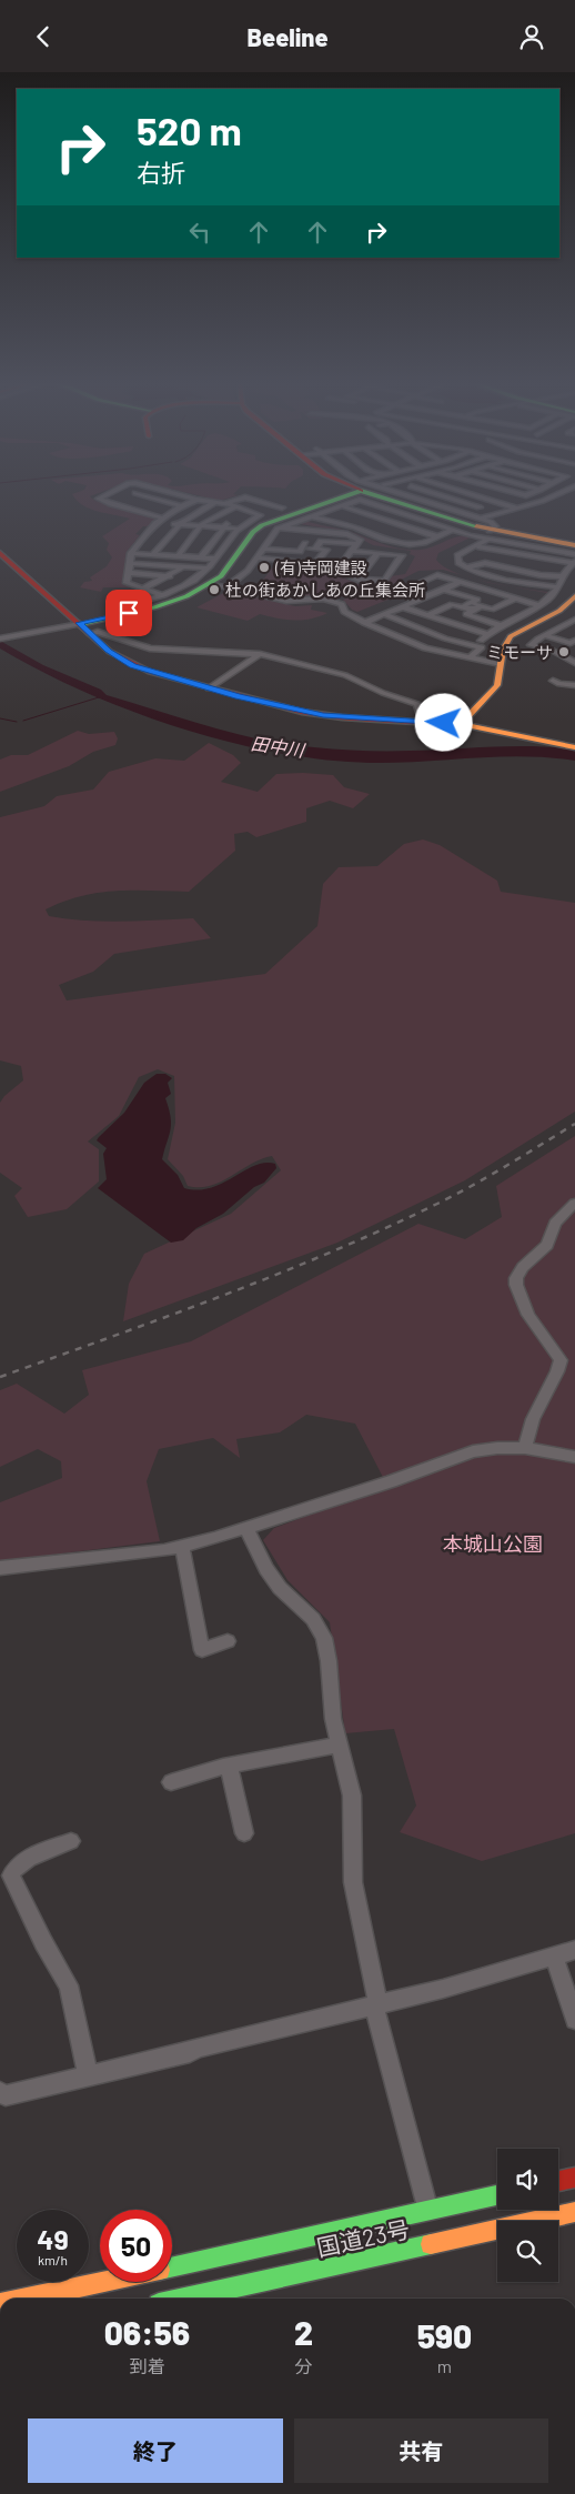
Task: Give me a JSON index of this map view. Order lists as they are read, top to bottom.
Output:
{
  "streets": {
    "main road": ["国道23号"]
  },
  "water": ["田中川"],
  "parks": ["本城山公園"],
  "places": ["(有)寺岡建設", "杜の街あかしあの丘集会所", "ミモーサ"],
  "page": {
    "header": "Beeline",
    "turn": ["520 m", "右折"],
    "speed": "49 km/h",
    "limit": "50",
    "eta": [
      "06:56",
      "到着",
      "2",
      "分",
      "590",
      "m"
    ],
    "buttons": ["終了", "共有"]
  }
}
